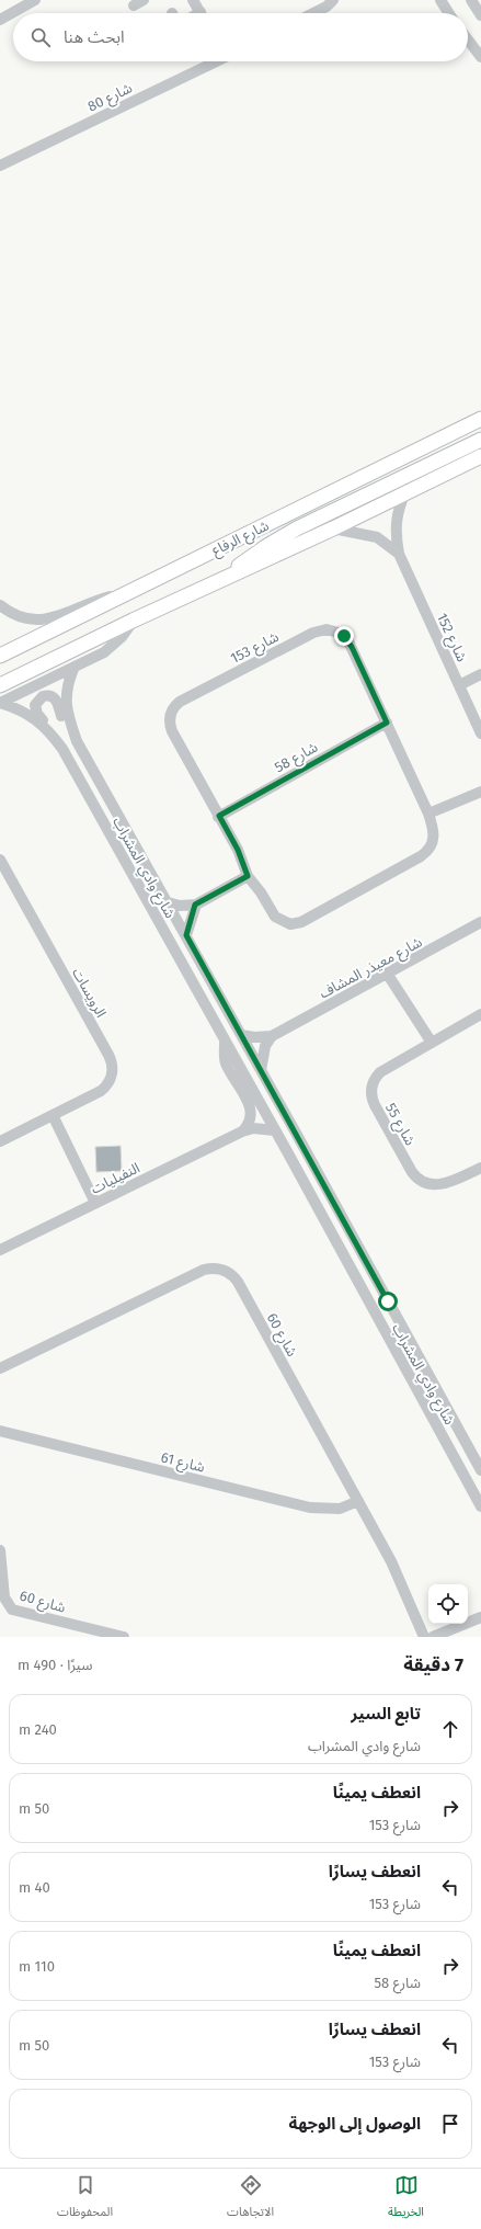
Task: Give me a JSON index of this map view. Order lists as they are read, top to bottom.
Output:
{
  "streets": {
    "main road": ["شارع الرفاع"],
    "street": [
      "شارع 80",
      "شارع 152",
      "شارع 153",
      "شارع 58",
      "شارع وادي المشراب",
      "شارع معيذر المشاف",
      "الرويسات",
      "شارع 55",
      "النفيليات",
      "شارع 60",
      "شارع 61"
    ]
  },
  "crossings": [
    ["شارع 153", "شارع 58"],
    ["شارع وادي المشراب", "شارع معيذر المشاف"],
    ["شارع وادي المشراب", "النفيليات"],
    ["شارع 60", "شارع 61"]
  ],
  "page": {
    "search": "ابحث هنا",
    "heading": ["7 دقيقة", "سيرًا · 490 m"],
    "list": [
      ["تابع السير", "شارع وادي المشراب", "240 m"],
      ["انعطف يمينًا", "شارع 153", "50 m"],
      ["انعطف يسارًا", "شارع 153", "40 m"],
      ["انعطف يمينًا", "شارع 58", "110 m"],
      ["انعطف يسارًا", "شارع 153", "50 m"],
      "الوصول إلى الوجهة"
    ],
    "nav": ["الخريطة", "الاتجاهات", "المحفوظات"]
  }
}
